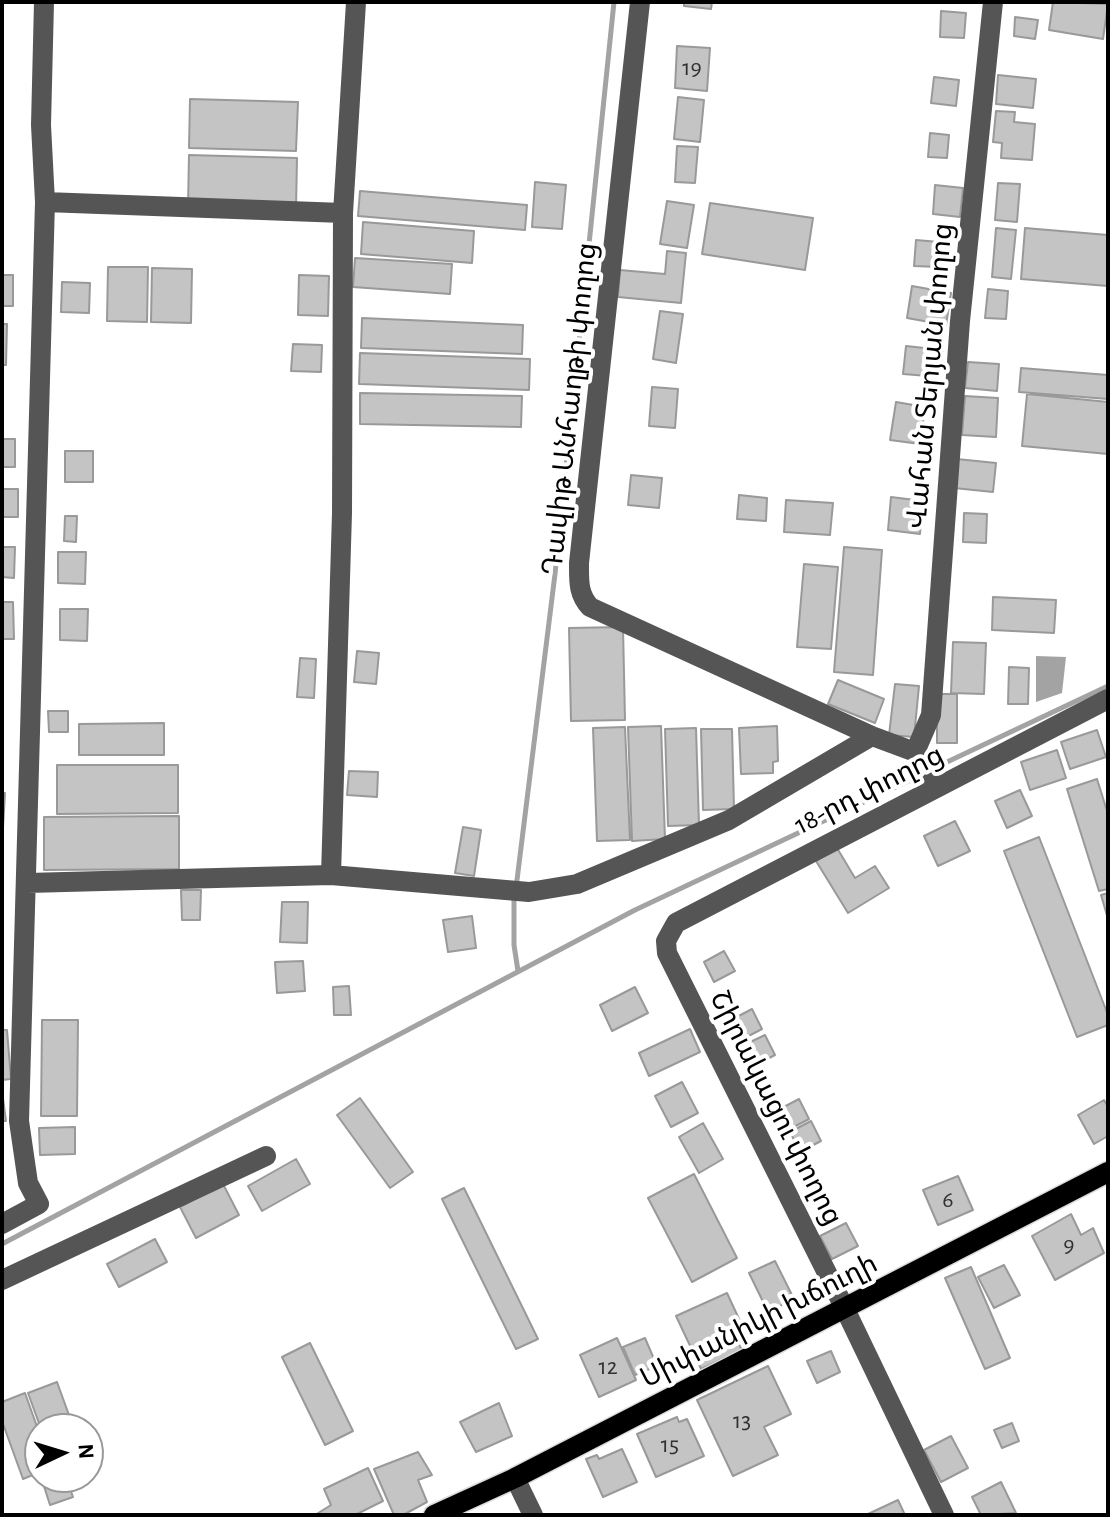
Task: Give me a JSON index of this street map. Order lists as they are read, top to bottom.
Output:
{
  "streets": {
    "main road": ["Սիփանիկի խճուղի"],
    "street": [
      "Վահան Տերյան փողոց",
      "Դավիթ Անհաղթի փողոց",
      "18-րդ փողոց",
      "Շիրակացու փողոց"
    ]
  },
  "crossings": [
    ["Վահան Տերյան փողոց", "Դավիթ Անհաղթի փողոց"],
    ["18-րդ փողոց", "Շիրակացու փողոց"],
    ["Շիրակացու փողոց", "Սիփանիկի խճուղի"]
  ],
  "house_numbers": [
    "19",
    "6",
    "9",
    "12",
    "13",
    "15"
  ],
  "north": "right"
}
